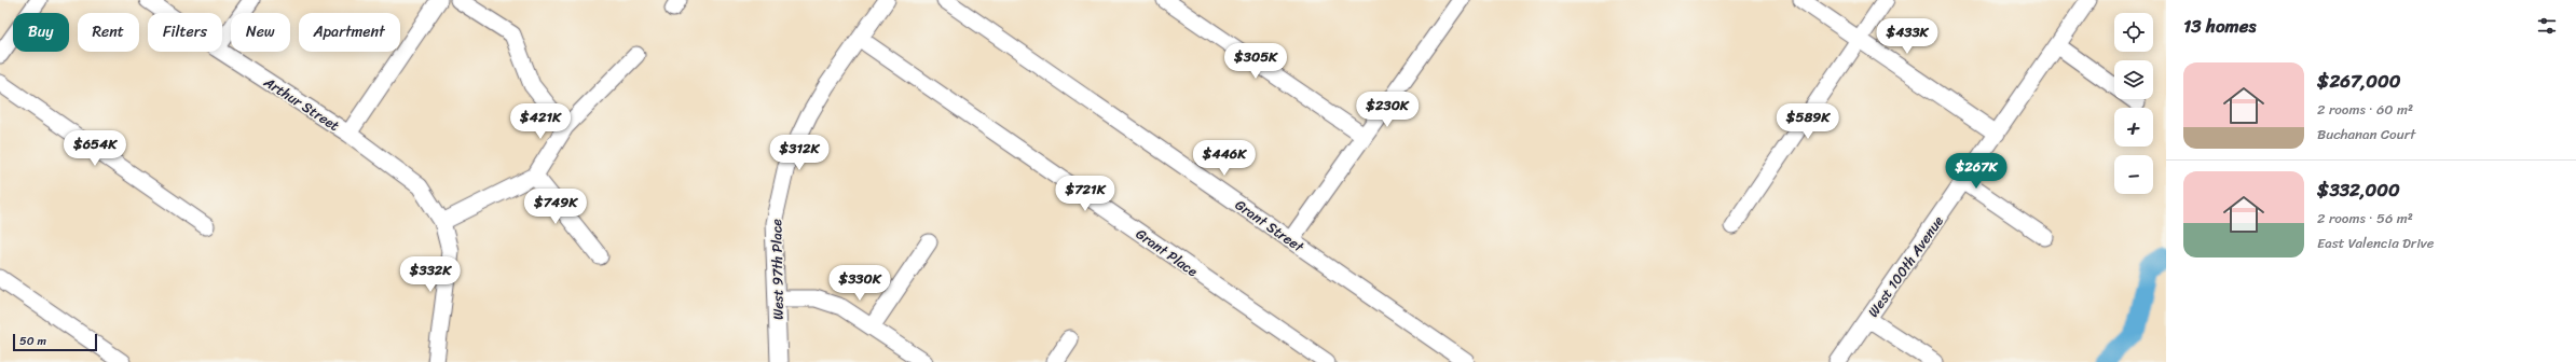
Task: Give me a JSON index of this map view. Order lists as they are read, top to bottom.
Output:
{
  "streets": {
    "street": [
      "Arthur Street",
      "Grant Street",
      "Grant Place",
      "West 100th Avenue",
      "West 97th Place"
    ]
  },
  "crossings": [
    ["Grant Place", "West 97th Place"]
  ],
  "scale_bar": "50 m",
  "page": {
    "heading": "13 homes",
    "map_buttons": ["+", "−"],
    "chip": [
      "Buy",
      "Rent",
      "Filters",
      "New",
      "Apartment"
    ],
    "price": [
      "$433K",
      "$305K",
      "$230K",
      "$421K",
      "$589K",
      "$654K",
      "$312K",
      "$446K",
      "$267K",
      "$721K",
      "$749K",
      "$332K",
      "$330K"
    ],
    "list": [
      {
        "name": "$267,000",
        "note": "2 rooms · 60 m² · Buchanan Court"
      },
      {
        "name": "$332,000",
        "note": "2 rooms · 56 m² · East Valencia Drive"
      }
    ],
    "scale": "50 m"
  }
}
